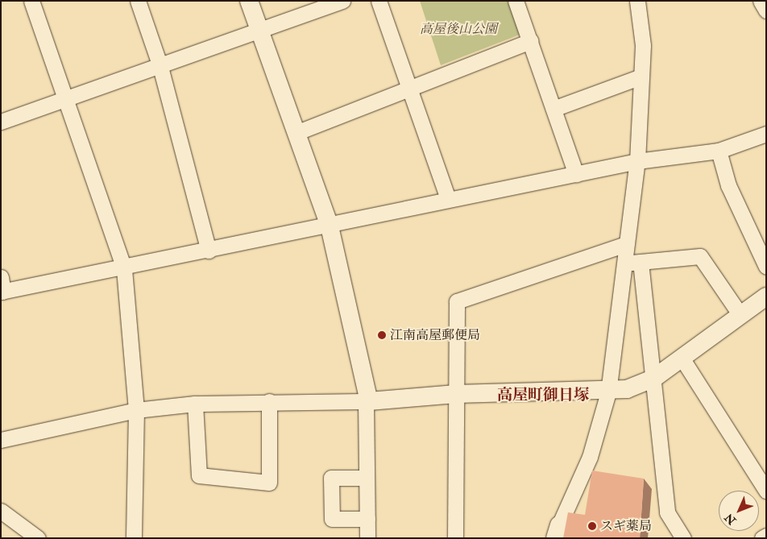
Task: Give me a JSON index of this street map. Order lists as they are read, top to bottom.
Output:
{
  "districts": ["高屋町御日塚"],
  "parks": ["高屋後山公園"],
  "places": ["江南高屋郵便局", "スギ薬局"],
  "north": "bottom left"
}
